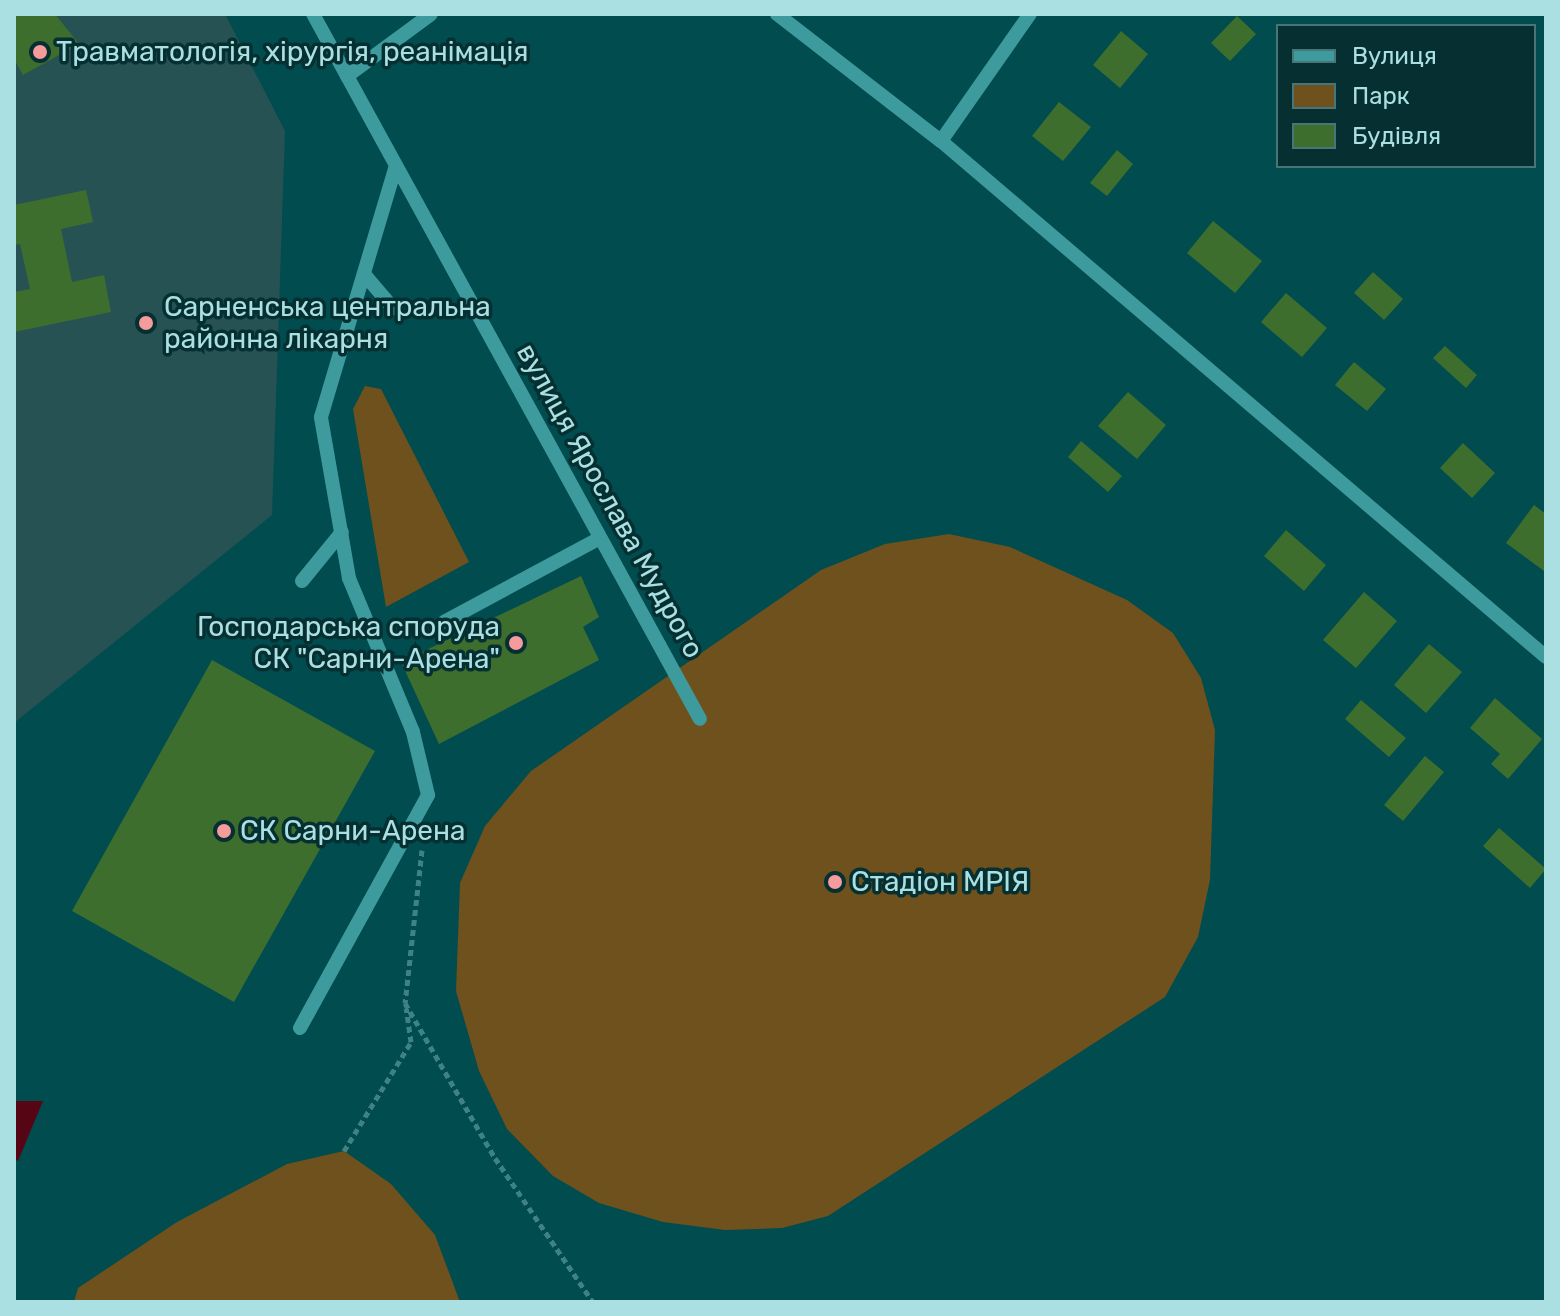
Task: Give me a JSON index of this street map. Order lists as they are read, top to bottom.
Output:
{
  "streets": {
    "street": ["вулиця Ярослава Мудрого"]
  },
  "places": [
    "Травматологія, хірургія, реанімація",
    "Сарненська центральна районна лікарня",
    "Господарська споруда СК \"Сарни-Арена\"",
    "СК Сарни-Арена",
    "Стадіон МРІЯ"
  ],
  "legend": ["Вулиця", "Парк", "Будівля"]
}
